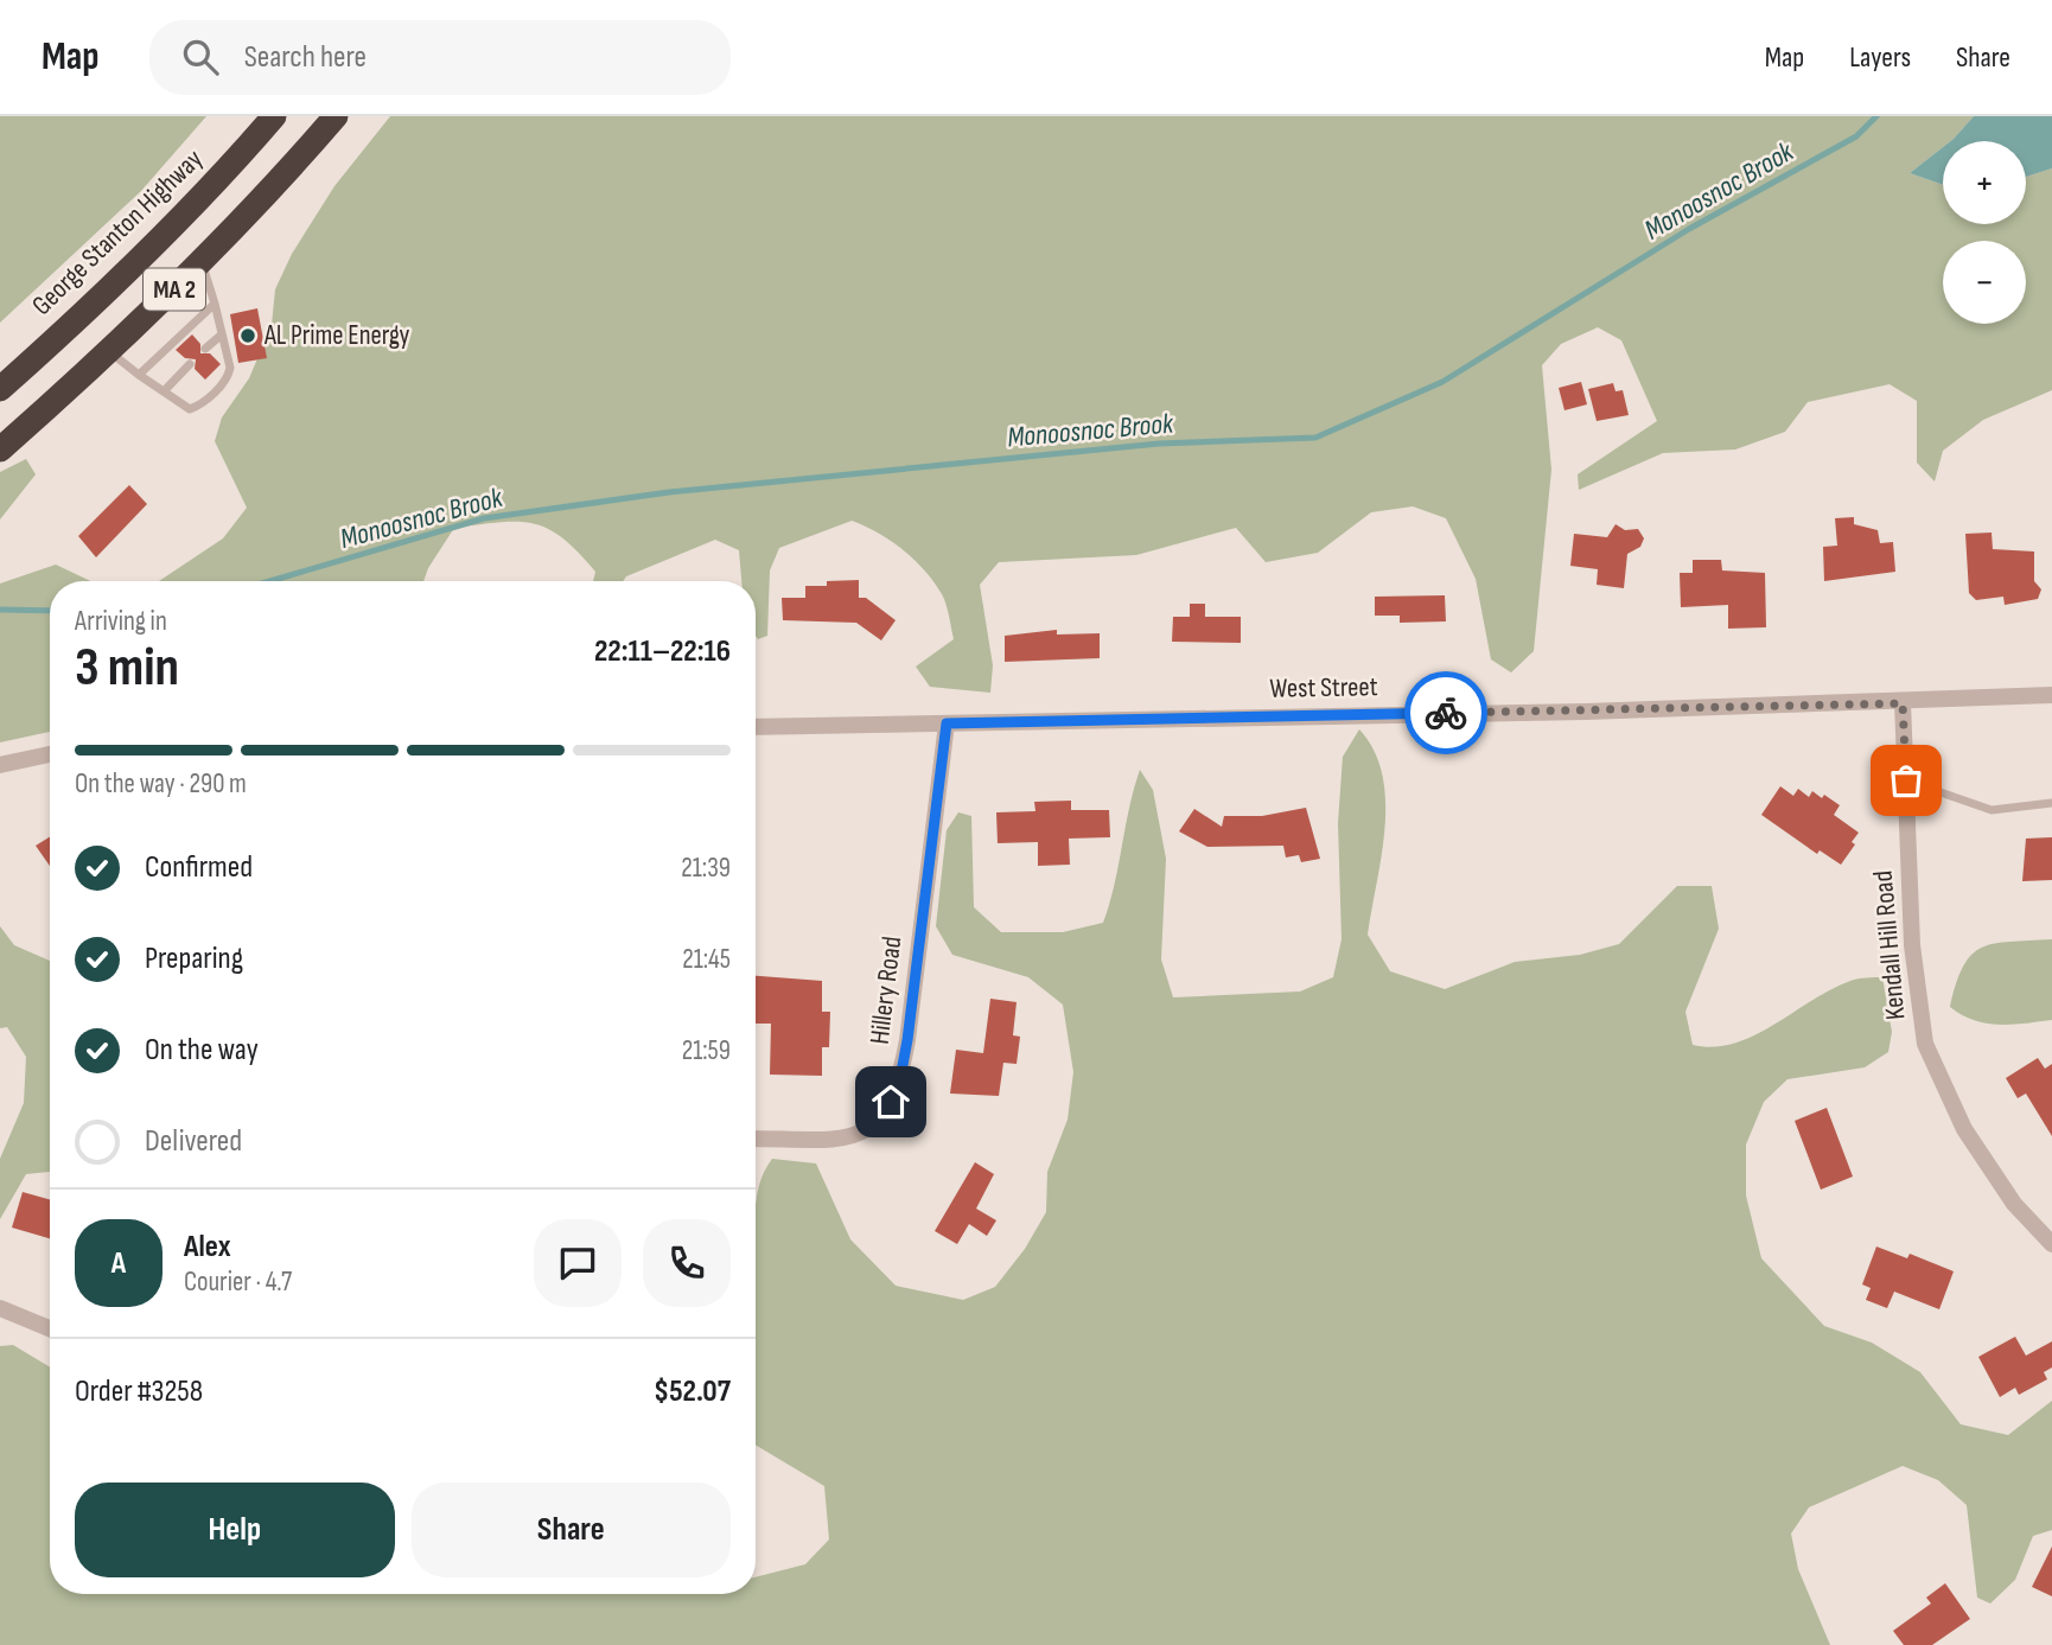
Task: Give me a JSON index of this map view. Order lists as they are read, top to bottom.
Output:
{
  "streets": {
    "highway": ["George Stanton Highway", "MA 2"],
    "street": ["West Street", "Kendall Hill Road", "Hillery Road"]
  },
  "crossings": [
    ["West Street", "Kendall Hill Road"],
    ["West Street", "Hillery Road"]
  ],
  "water": ["Monoosnoc Brook"],
  "places": ["AL Prime Energy"],
  "page": {
    "header": "Map",
    "search": "Search here",
    "nav": ["Map", "Layers", "Share"],
    "map_buttons": ["+", "−"],
    "heading": ["3 min", "Arriving in", "22:11–22:16"],
    "panel": [
      "Alex",
      "Courier · 4.7",
      "Order #3258",
      "$52.07"
    ],
    "bar": "On the way · 290 m",
    "list": [
      ["Confirmed", "21:39"],
      ["Preparing", "21:45"],
      ["On the way", "21:59"],
      "Delivered"
    ],
    "round": "A",
    "buttons": ["Help", "Share"]
  }
}
